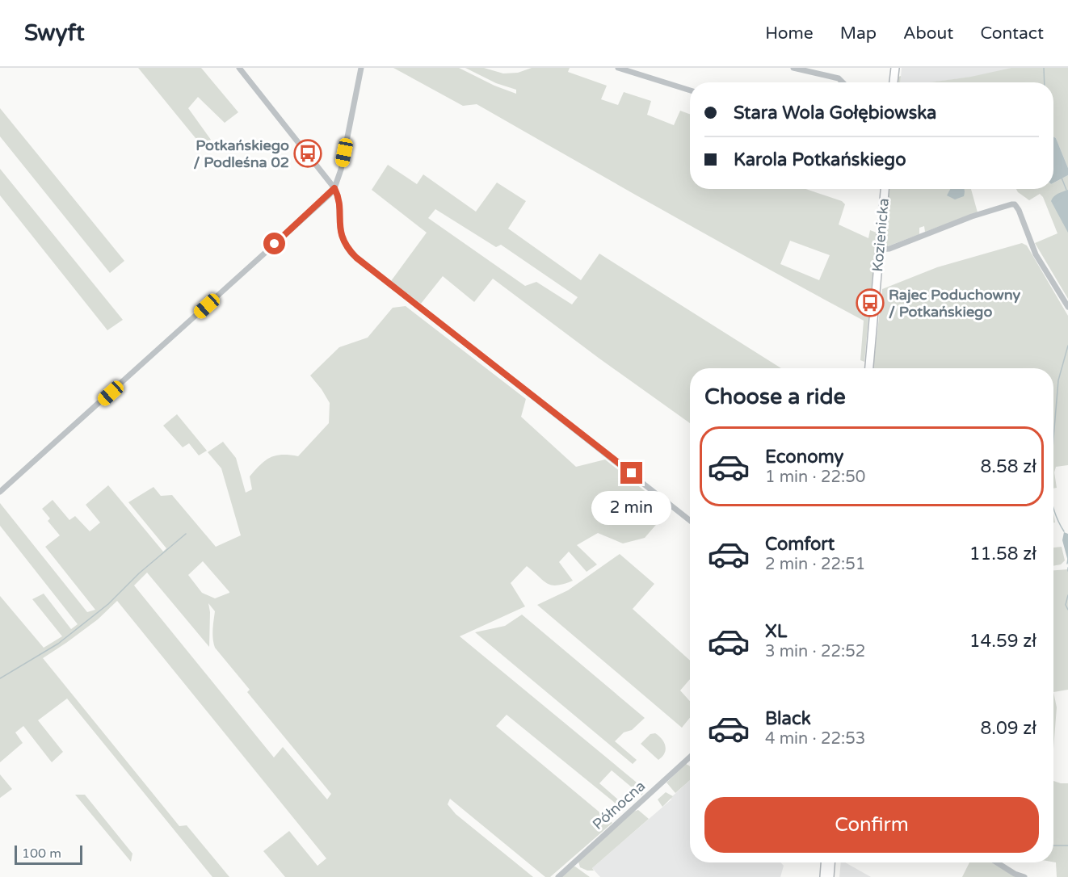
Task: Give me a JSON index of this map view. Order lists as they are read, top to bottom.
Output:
{
  "streets": {
    "main road": ["Kozienicka"],
    "street": ["Północna"]
  },
  "places": {
    "bus stop": ["Potkańskiego / Podleśna 02", "Rajec Poduchowny / Potkańskiego"]
  },
  "scale_bar": "100 m",
  "page": {
    "header": "Swyft",
    "nav": [
      "Home",
      "Map",
      "About",
      "Contact"
    ],
    "banner": ["Stara Wola Gołębiowska", "Karola Potkańskiego"],
    "heading": "Choose a ride",
    "list": [
      {
        "name": "Economy",
        "note": "1 min · 22:50",
        "value": "8.58 zł"
      },
      {
        "name": "Comfort",
        "note": "2 min · 22:51",
        "value": "11.58 zł"
      },
      {
        "name": "XL",
        "note": "3 min · 22:52",
        "value": "14.59 zł"
      },
      {
        "name": "Black",
        "note": "4 min · 22:53",
        "value": "8.09 zł"
      }
    ],
    "bubble": "2 min",
    "buttons": "Confirm",
    "scale": "100 m"
  }
}
